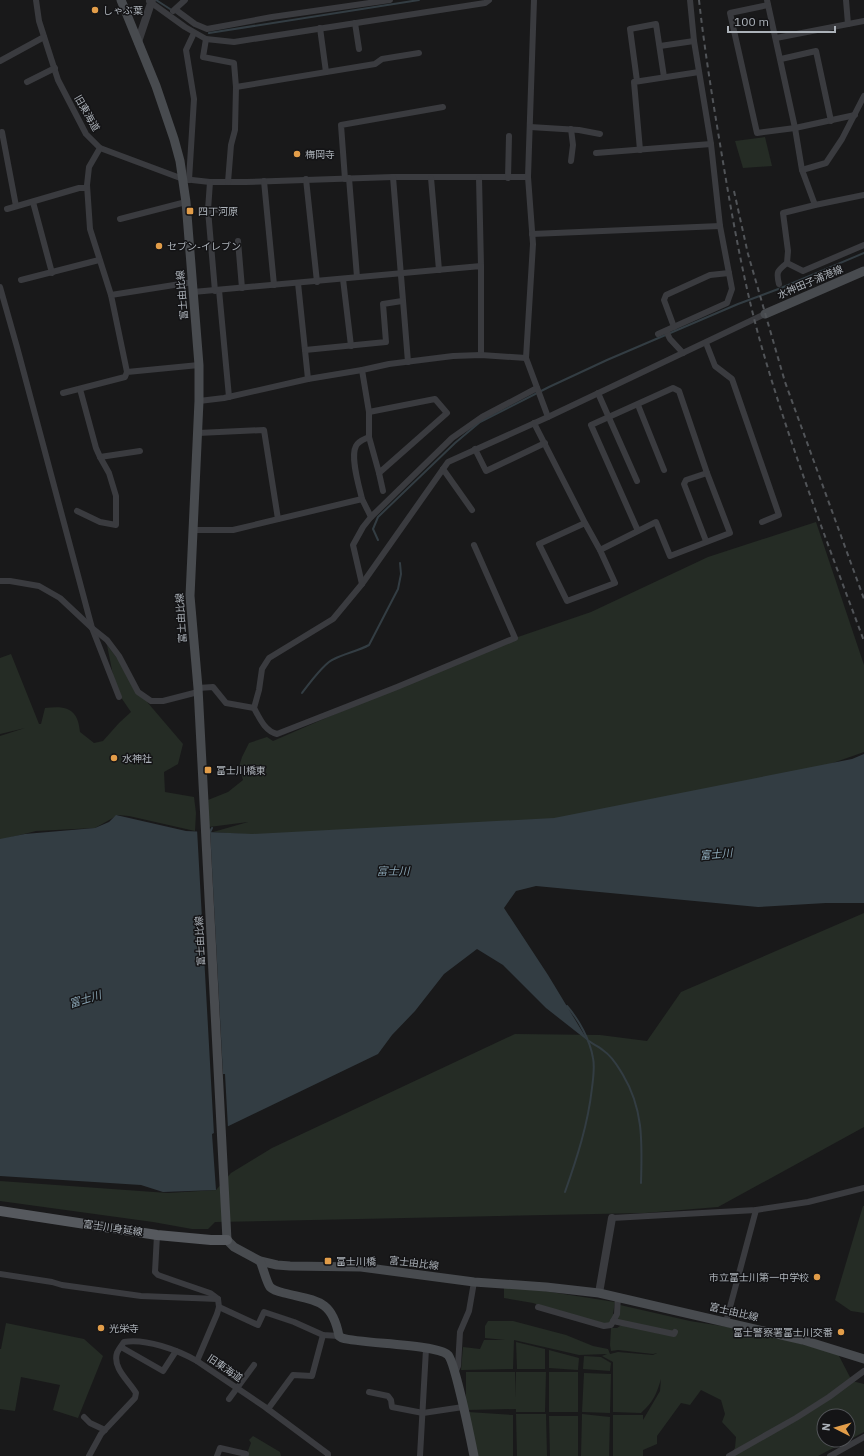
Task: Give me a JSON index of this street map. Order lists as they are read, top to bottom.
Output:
{
  "streets": {
    "main road": ["水神田子浦港線", "富士由比線", "富士川身延線"],
    "street": ["旧東海道"]
  },
  "crossings": [
    ["旧東海道", "富士由比線"],
    ["富士由比線", "富士川身延線"]
  ],
  "water": ["富士川"],
  "places": {
    "other": [
      "しゃぶ葉",
      "梅岡寺",
      "セブン-イレブン",
      "水神社",
      "市立富士川第一中学校",
      "光栄寺",
      "富士警察署富士川交番"
    ],
    "transit": ["四丁河原", "富士川橋東", "富士川橋"]
  },
  "scale_bar": "100 m",
  "north": "left"
}
